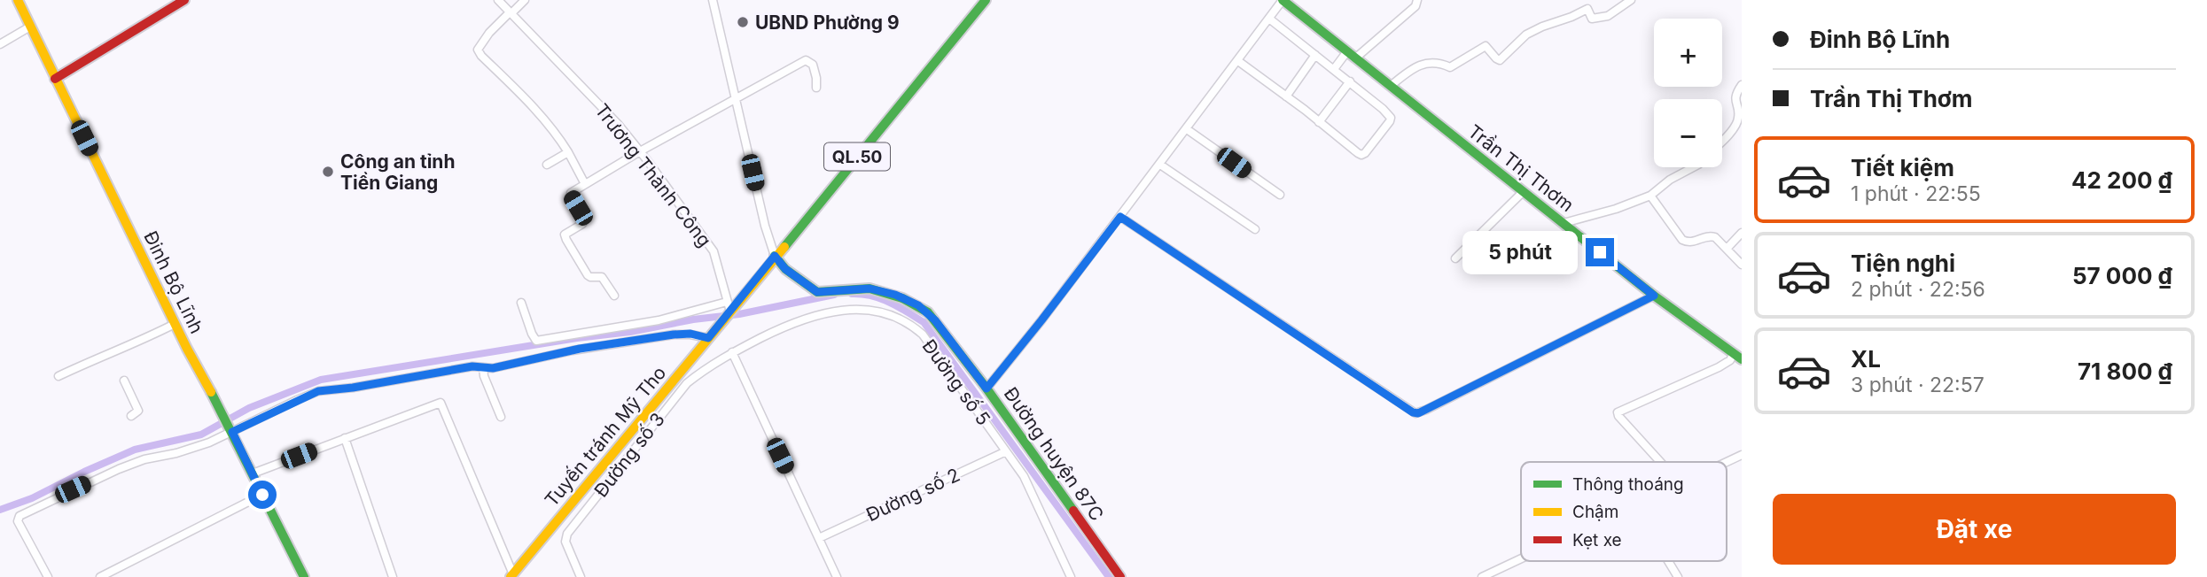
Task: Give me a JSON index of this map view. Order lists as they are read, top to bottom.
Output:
{
  "streets": {
    "main road": [
      "QL.50",
      "Trần Thị Thơm",
      "Đinh Bộ Lĩnh",
      "Tuyến tránh Mỹ Tho",
      "Đường huyện 87C"
    ],
    "street": [
      "Trương Thành Công",
      "Đường số 5",
      "Đường số 3",
      "Đường số 2"
    ]
  },
  "crossings": [
    ["Trương Thành Công", "Tuyến tránh Mỹ Tho"],
    ["Đường số 5", "Đường số 3"],
    ["Đường số 5", "Đường số 2"],
    ["Tuyến tránh Mỹ Tho", "Đường huyện 87C"]
  ],
  "places": ["UBND Phường 9", "Công an tỉnh Tiền Giang"],
  "legend": ["Thông thoáng", "Chậm", "Kẹt xe"],
  "page": {
    "banner": ["Đinh Bộ Lĩnh", "Trần Thị Thơm"],
    "map_buttons": ["+", "−"],
    "list": [
      {
        "name": "Tiết kiệm",
        "note": "1 phút · 22:55",
        "value": "42 200 ₫"
      },
      {
        "name": "Tiện nghi",
        "note": "2 phút · 22:56",
        "value": "57 000 ₫"
      },
      {
        "name": "XL",
        "note": "3 phút · 22:57",
        "value": "71 800 ₫"
      }
    ],
    "bubble": "5 phút",
    "buttons": "Đặt xe"
  }
}
